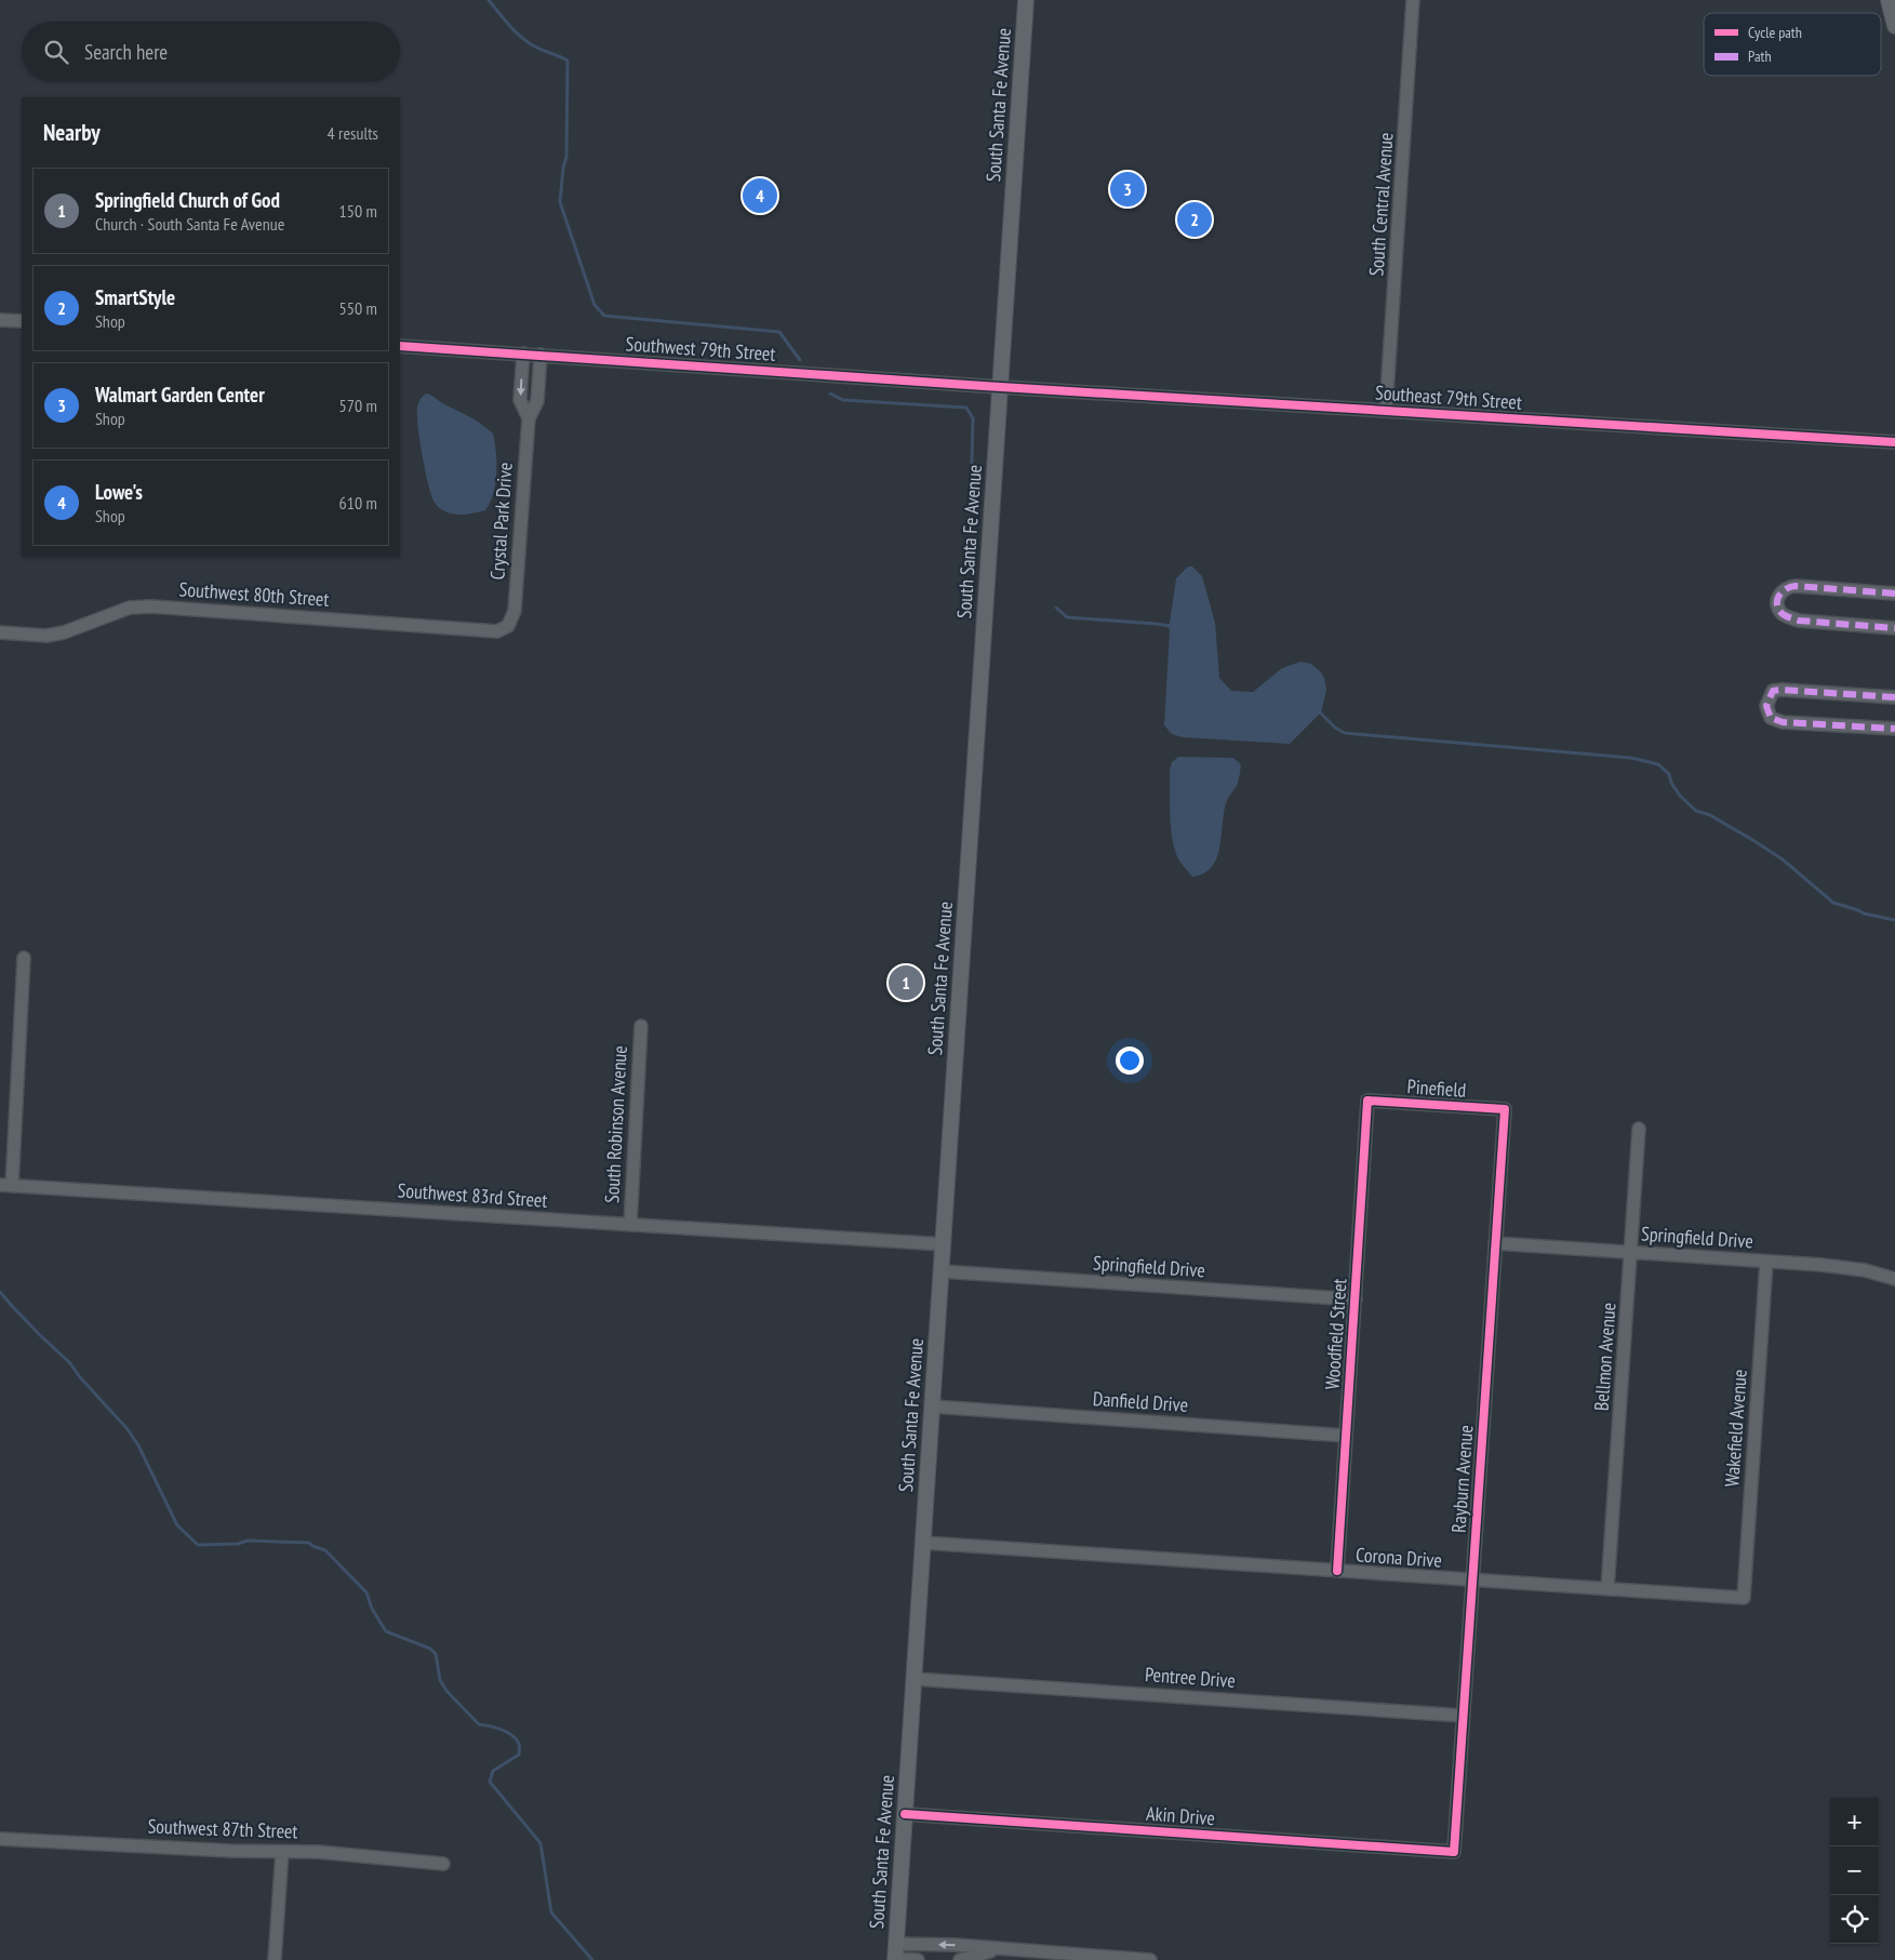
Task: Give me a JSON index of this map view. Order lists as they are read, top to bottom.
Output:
{
  "streets": {
    "main road": ["South Santa Fe Avenue"],
    "street": [
      "South Central Avenue",
      "Southwest 79th Street",
      "Southeast 79th Street",
      "Crystal Park Drive",
      "Southwest 80th Street",
      "Pinefield",
      "South Robinson Avenue",
      "Southwest 83rd Street",
      "Springfield Drive",
      "Woodfield Street",
      "Bellmon Avenue",
      "Danfield Drive",
      "Wakefield Avenue",
      "Rayburn Avenue",
      "Corona Drive",
      "Pentree Drive",
      "Akin Drive",
      "Southwest 87th Street"
    ]
  },
  "crossings": [
    ["South Santa Fe Avenue", "Southwest 79th Street"],
    ["South Santa Fe Avenue", "Southeast 79th Street"],
    ["South Santa Fe Avenue", "Southwest 83rd Street"],
    ["South Santa Fe Avenue", "Springfield Drive"],
    ["South Santa Fe Avenue", "Danfield Drive"],
    ["South Santa Fe Avenue", "Corona Drive"],
    ["South Santa Fe Avenue", "Pentree Drive"],
    ["South Santa Fe Avenue", "Akin Drive"],
    ["South Central Avenue", "Southeast 79th Street"],
    ["Southwest 79th Street", "Southeast 79th Street"],
    ["Southwest 79th Street", "Crystal Park Drive"],
    ["Crystal Park Drive", "Southwest 80th Street"],
    ["Pinefield", "Woodfield Street"],
    ["Pinefield", "Rayburn Avenue"],
    ["South Robinson Avenue", "Southwest 83rd Street"],
    ["Springfield Drive", "Woodfield Street"],
    ["Springfield Drive", "Bellmon Avenue"],
    ["Springfield Drive", "Wakefield Avenue"],
    ["Springfield Drive", "Rayburn Avenue"],
    ["Woodfield Street", "Danfield Drive"],
    ["Woodfield Street", "Corona Drive"],
    ["Bellmon Avenue", "Corona Drive"],
    ["Wakefield Avenue", "Corona Drive"],
    ["Rayburn Avenue", "Corona Drive"],
    ["Rayburn Avenue", "Pentree Drive"],
    ["Rayburn Avenue", "Akin Drive"]
  ],
  "legend": ["Cycle path", "Path"],
  "page": {
    "search": "Search here",
    "heading": ["Nearby", "4 results"],
    "list": [
      {
        "mark": "1",
        "name": "Springfield Church of God",
        "note": "Church · South Santa Fe Avenue",
        "value": "150 m"
      },
      {
        "mark": "2",
        "name": "SmartStyle",
        "note": "Shop",
        "value": "550 m"
      },
      {
        "mark": "3",
        "name": "Walmart Garden Center",
        "note": "Shop",
        "value": "570 m"
      },
      {
        "mark": "4",
        "name": "Lowe's",
        "note": "Shop",
        "value": "610 m"
      }
    ],
    "pins": [
      "3",
      "4",
      "2",
      "1"
    ],
    "map_buttons": ["+", "−"]
  }
}
